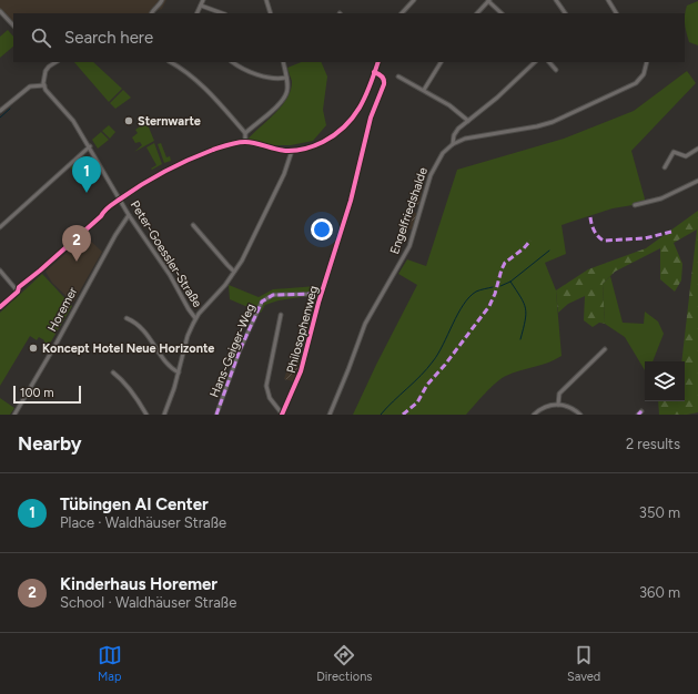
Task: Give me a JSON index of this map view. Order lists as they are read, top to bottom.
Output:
{
  "streets": {
    "street": [
      "Engelfriedshalde",
      "Peter-Goessler-Straße",
      "Horemer",
      "Philosophenweg",
      "Hans-Geiger-Weg"
    ]
  },
  "crossings": [
    ["Peter-Goessler-Straße", "Horemer"],
    ["Philosophenweg", "Hans-Geiger-Weg"]
  ],
  "places": ["Sternwarte", "Koncept Hotel Neue Horizonte"],
  "scale_bar": "100 m",
  "page": {
    "search": "Search here",
    "pins": ["1", "2"],
    "scale": "100 m",
    "heading": ["Nearby", "2 results"],
    "list": [
      {
        "mark": "1",
        "name": "Tübingen AI Center",
        "note": "Place · Waldhäuser Straße",
        "value": "350 m"
      },
      {
        "mark": "2",
        "name": "Kinderhaus Horemer",
        "note": "School · Waldhäuser Straße",
        "value": "360 m"
      }
    ],
    "nav": ["Map", "Directions", "Saved"]
  }
}
